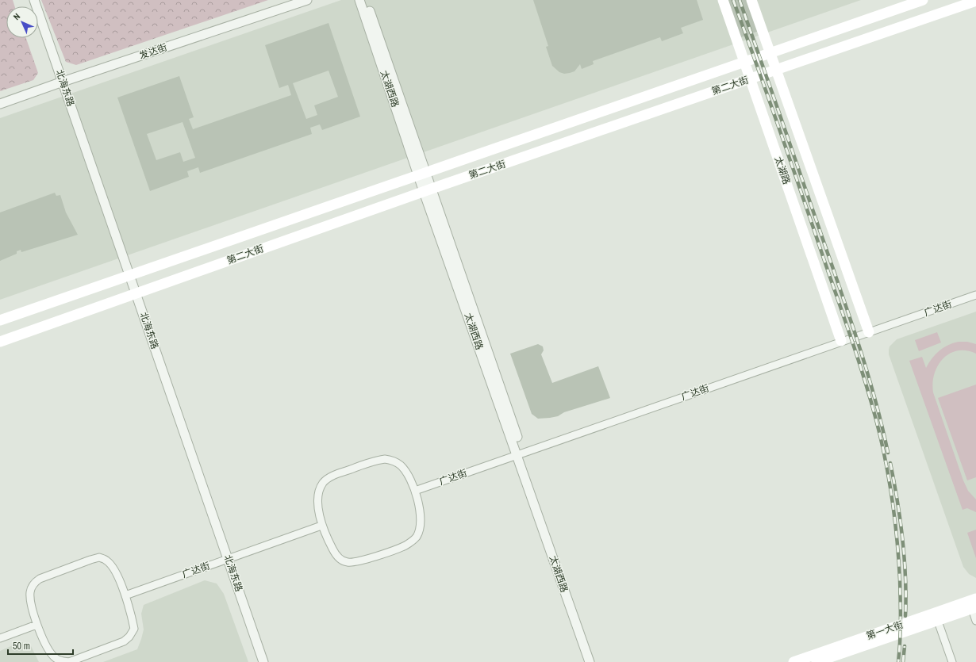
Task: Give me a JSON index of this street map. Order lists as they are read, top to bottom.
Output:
{
  "streets": {
    "main road": ["第二大街", "太湖路", "第一大街"],
    "street": [
      "发达街",
      "北海东路",
      "太湖西路",
      "广达街"
    ]
  },
  "crossings": [
    ["发达街", "北海东路"],
    ["第二大街", "北海东路"],
    ["第二大街", "太湖西路"],
    ["第二大街", "太湖路"],
    ["北海东路", "广达街"],
    ["太湖西路", "广达街"],
    ["太湖路", "广达街"]
  ],
  "scale_bar": "50 m",
  "north": "top left"
}
